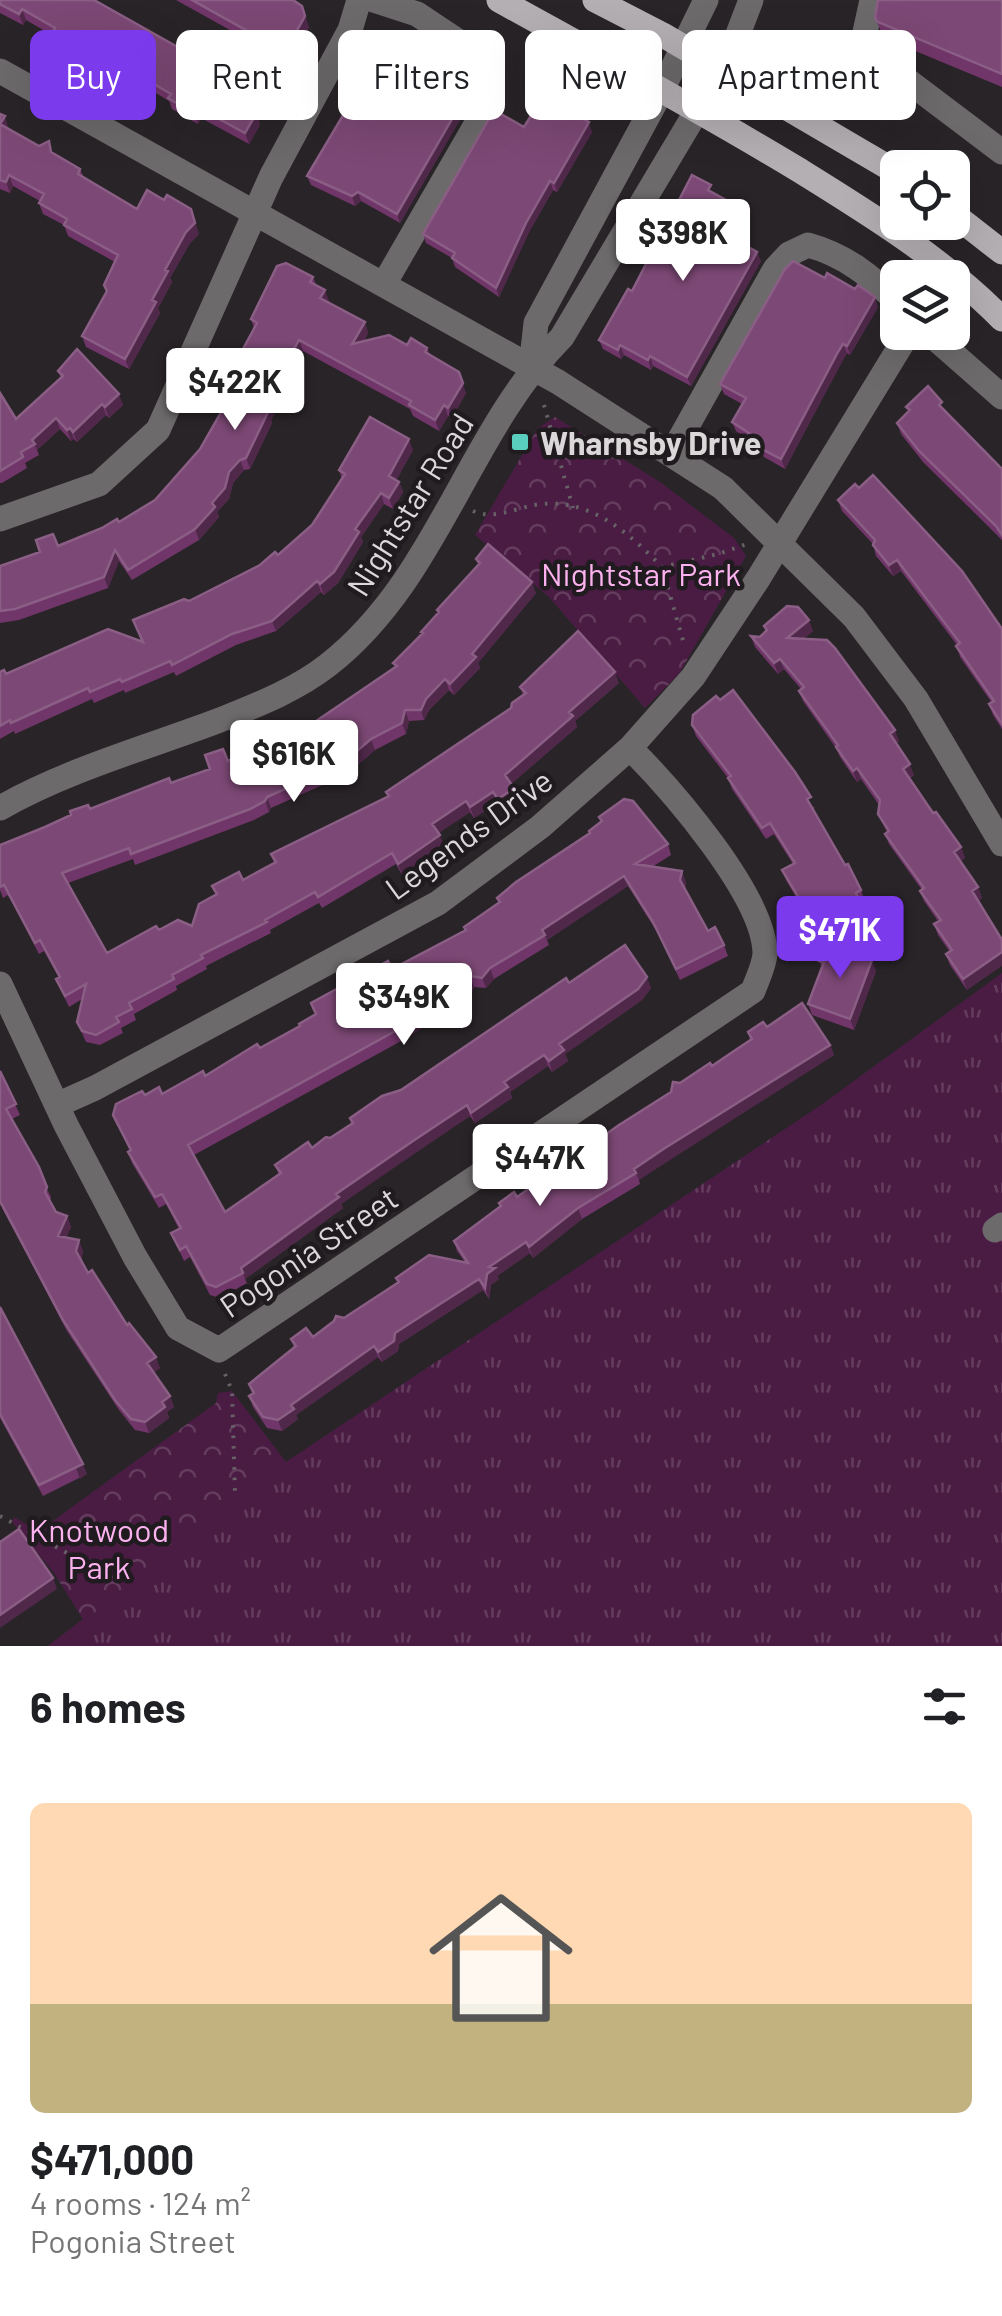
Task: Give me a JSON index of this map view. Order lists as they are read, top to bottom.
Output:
{
  "streets": {
    "street": ["Nightstar Road", "Legends Drive", "Pogonia Street"]
  },
  "crossings": [
    ["Legends Drive", "Pogonia Street"]
  ],
  "parks": ["Nightstar Park", "Knotwood Park"],
  "places": {
    "transit": ["Wharnsby Drive"]
  },
  "page": {
    "chip": [
      "Buy",
      "Rent",
      "Filters",
      "New",
      "Apartment"
    ],
    "price": [
      "$398K",
      "$422K",
      "$616K",
      "$471K",
      "$349K",
      "$447K"
    ],
    "heading": "6 homes",
    "list": [
      {
        "name": "$471,000",
        "note": "4 rooms · 124 m² · Pogonia Street"
      }
    ]
  }
}
